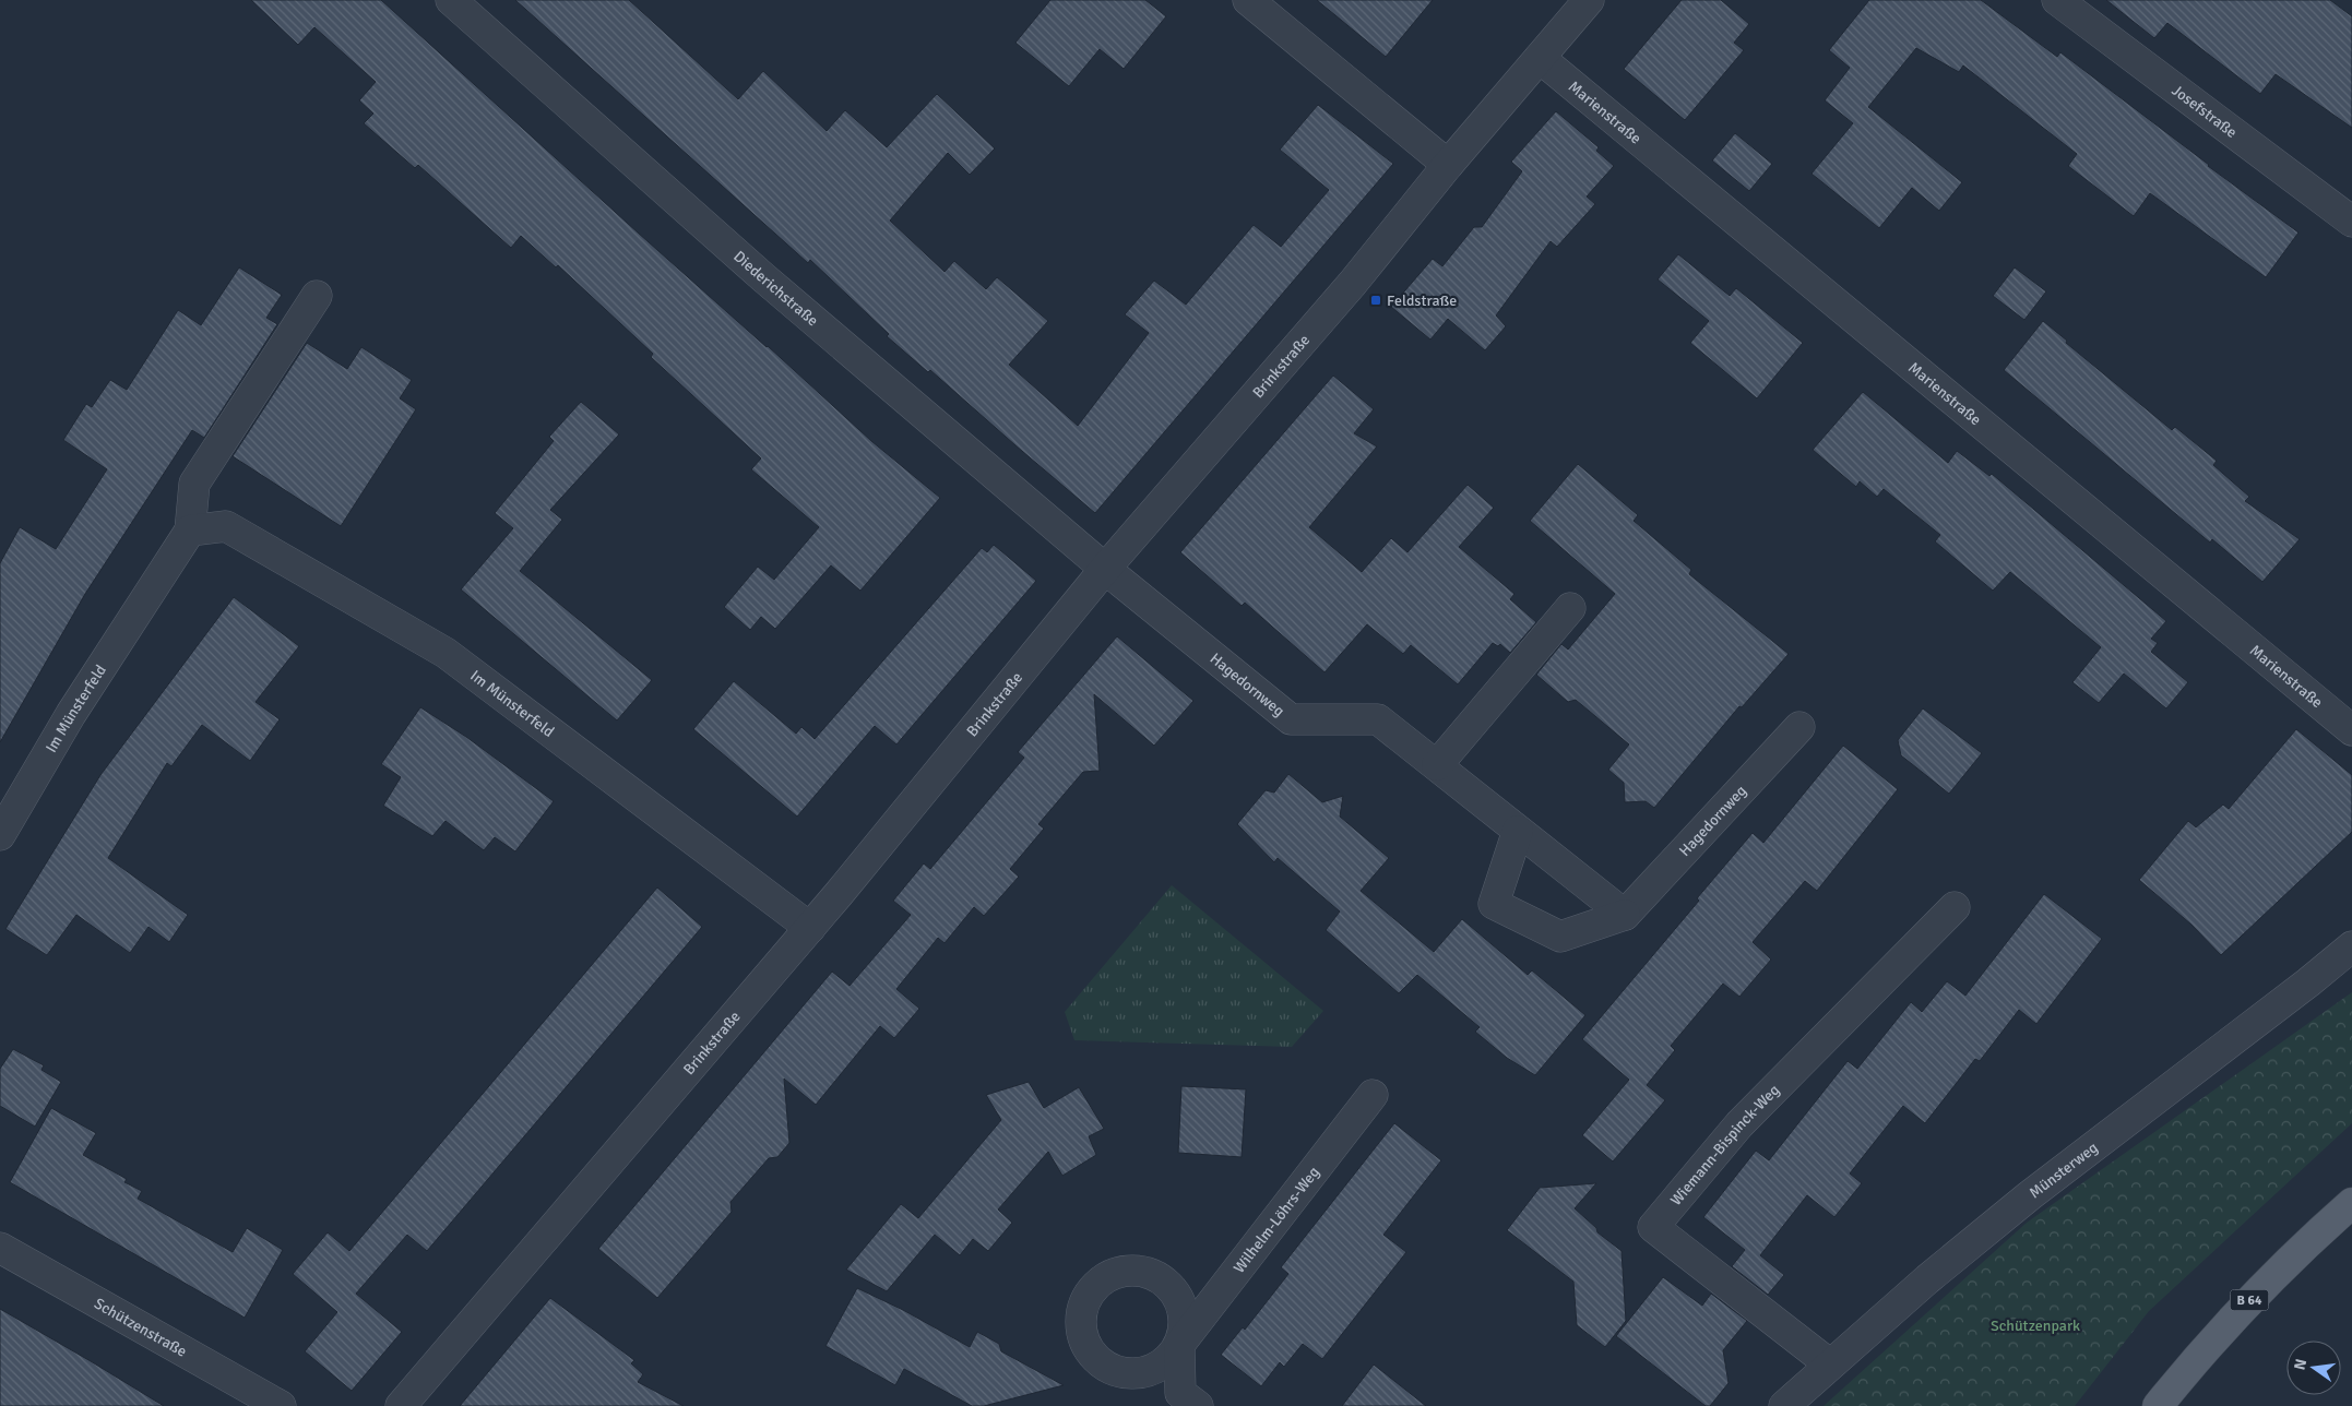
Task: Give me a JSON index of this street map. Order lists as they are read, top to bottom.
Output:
{
  "streets": {
    "main road": ["B 64"],
    "street": [
      "Josefstraße",
      "Marienstraße",
      "Diederichstraße",
      "Brinkstraße",
      "Hagedornweg",
      "Im Münsterfeld",
      "Wiemann-Bispinck-Weg",
      "Münsterweg",
      "Wilhelm-Löhrs-Weg",
      "Schützenstraße"
    ]
  },
  "crossings": [
    ["Marienstraße", "Brinkstraße"],
    ["Diederichstraße", "Brinkstraße"],
    ["Diederichstraße", "Hagedornweg"],
    ["Brinkstraße", "Hagedornweg"],
    ["Brinkstraße", "Im Münsterfeld"],
    ["Wiemann-Bispinck-Weg", "Münsterweg"]
  ],
  "parks": ["Schützenpark"],
  "places": {
    "transit": ["Feldstraße"]
  },
  "north": "left"
}
